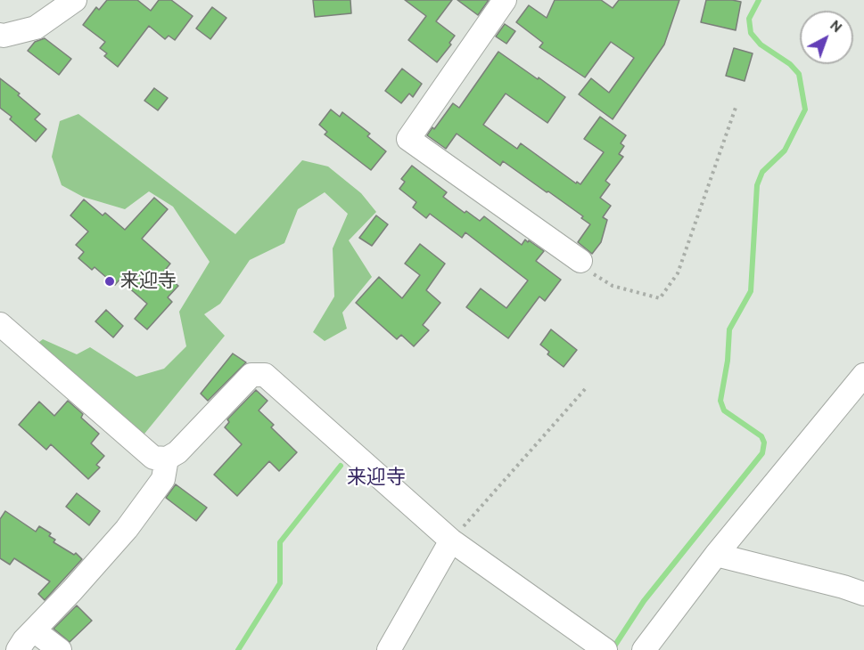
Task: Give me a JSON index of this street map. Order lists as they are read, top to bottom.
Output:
{
  "districts": ["来迎寺"],
  "places": ["来迎寺"],
  "north": "top right"
}
